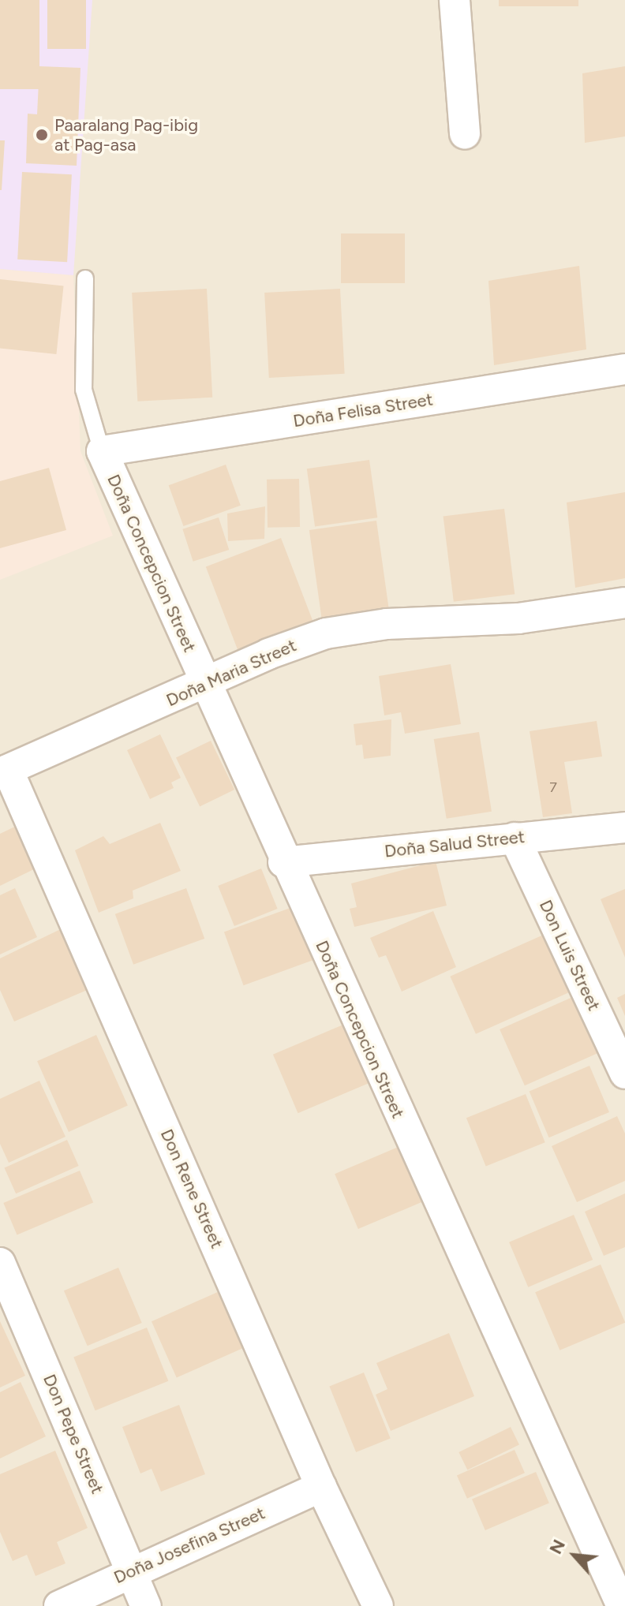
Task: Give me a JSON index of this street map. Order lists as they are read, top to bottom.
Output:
{
  "streets": {
    "street": [
      "Doña Felisa Street",
      "Doña Concepcion Street",
      "Doña Maria Street",
      "Doña Salud Street",
      "Don Luis Street",
      "Don Rene Street",
      "Don Pepe Street",
      "Doña Josefina Street"
    ]
  },
  "crossings": [
    ["Doña Felisa Street", "Doña Concepcion Street"],
    ["Doña Concepcion Street", "Doña Maria Street"],
    ["Doña Concepcion Street", "Doña Salud Street"],
    ["Doña Maria Street", "Don Rene Street"],
    ["Doña Salud Street", "Don Luis Street"],
    ["Don Rene Street", "Doña Josefina Street"],
    ["Don Pepe Street", "Doña Josefina Street"]
  ],
  "places": ["Paaralang Pag-ibig at Pag-asa"],
  "house_numbers": ["7"],
  "north": "top left"
}
